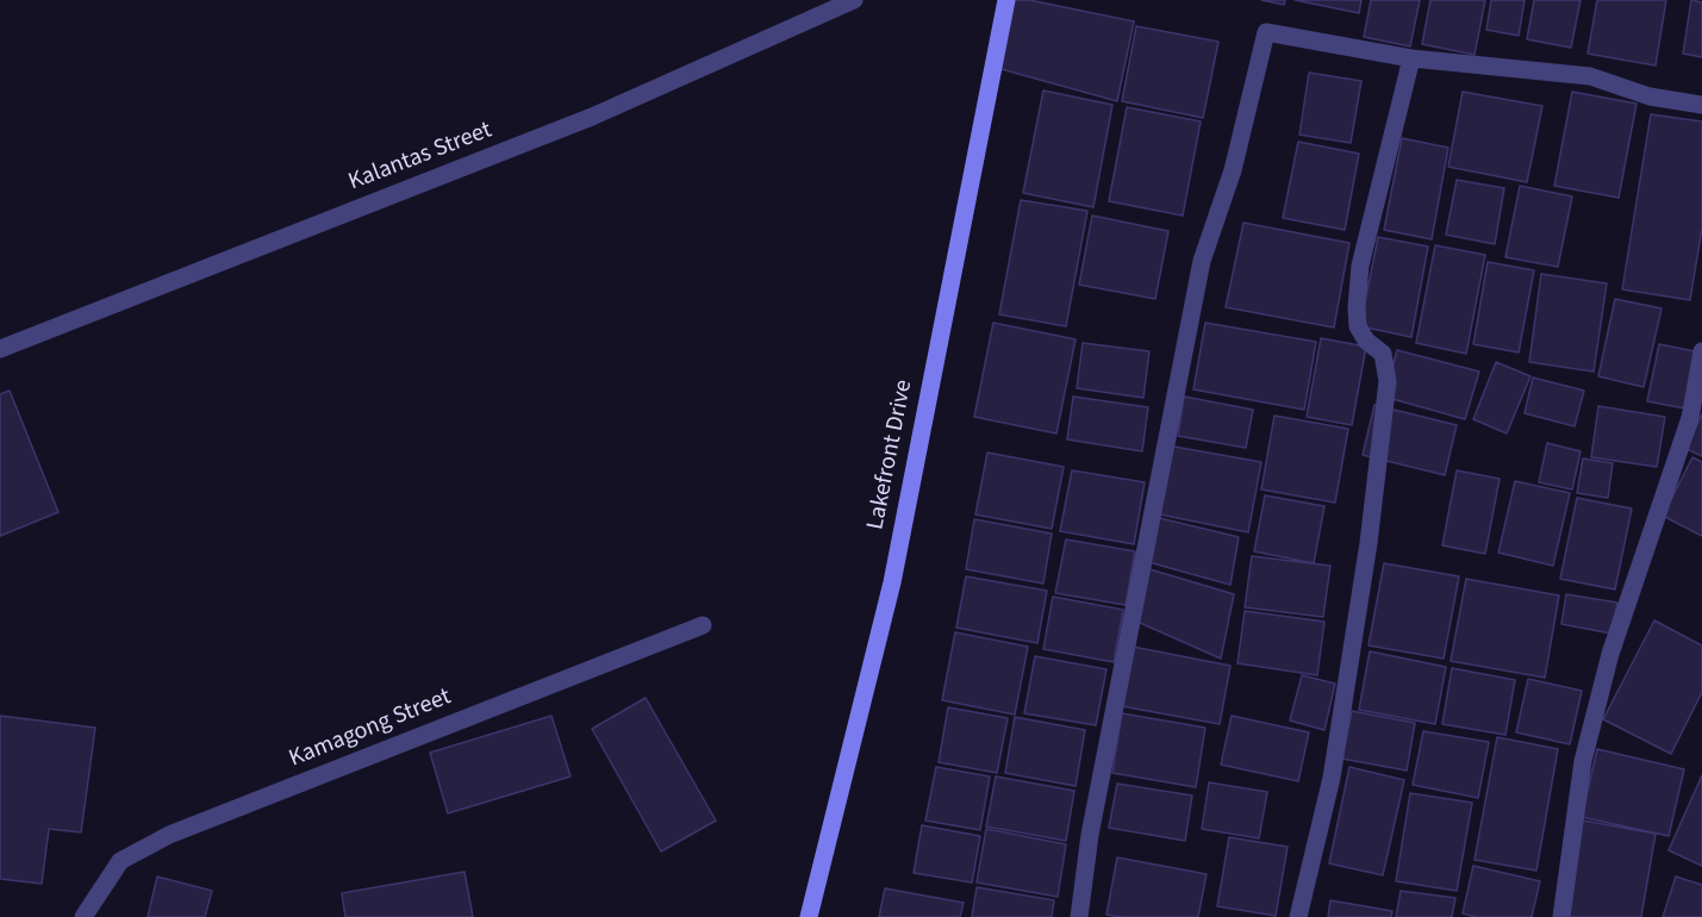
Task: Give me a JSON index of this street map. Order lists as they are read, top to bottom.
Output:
{
  "streets": {
    "street": ["Kalantas Street", "Lakefront Drive", "Kamagong Street"]
  }
}
